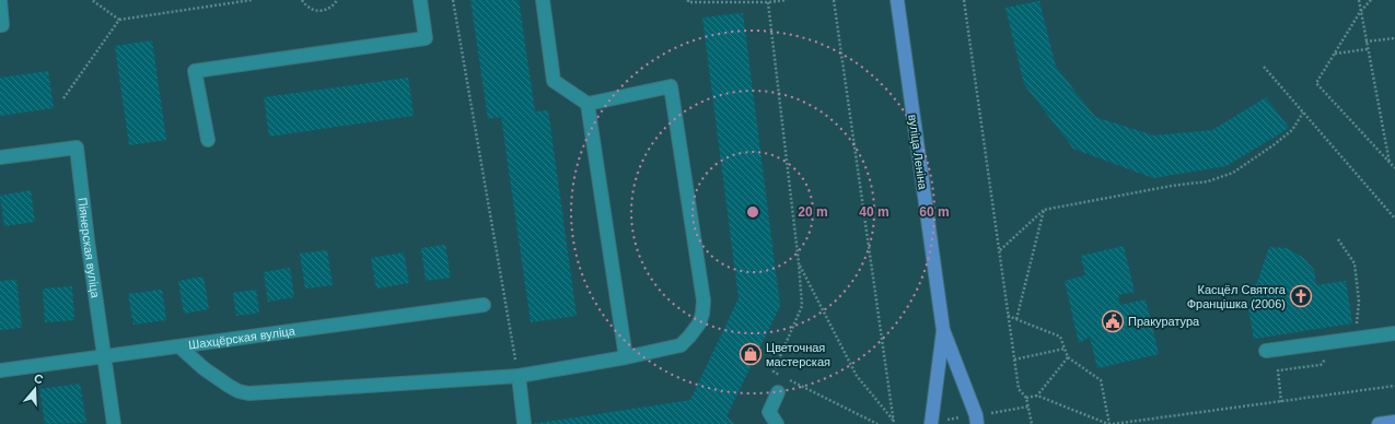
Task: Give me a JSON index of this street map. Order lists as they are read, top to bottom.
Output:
{
  "streets": {
    "main road": ["вуліца Леніна"],
    "street": ["Піянерская вуліца", "Шахцёрская вуліца"]
  },
  "crossings": [
    ["Піянерская вуліца", "Шахцёрская вуліца"]
  ],
  "places": {
    "church": ["Касцёл Святога Францішка (2006)"],
    "public building": ["Пракуратура"],
    "shop": ["Цветочная мастерская"]
  },
  "north": "top",
  "rings": ["20 m", "40 m", "60 m"]
}
